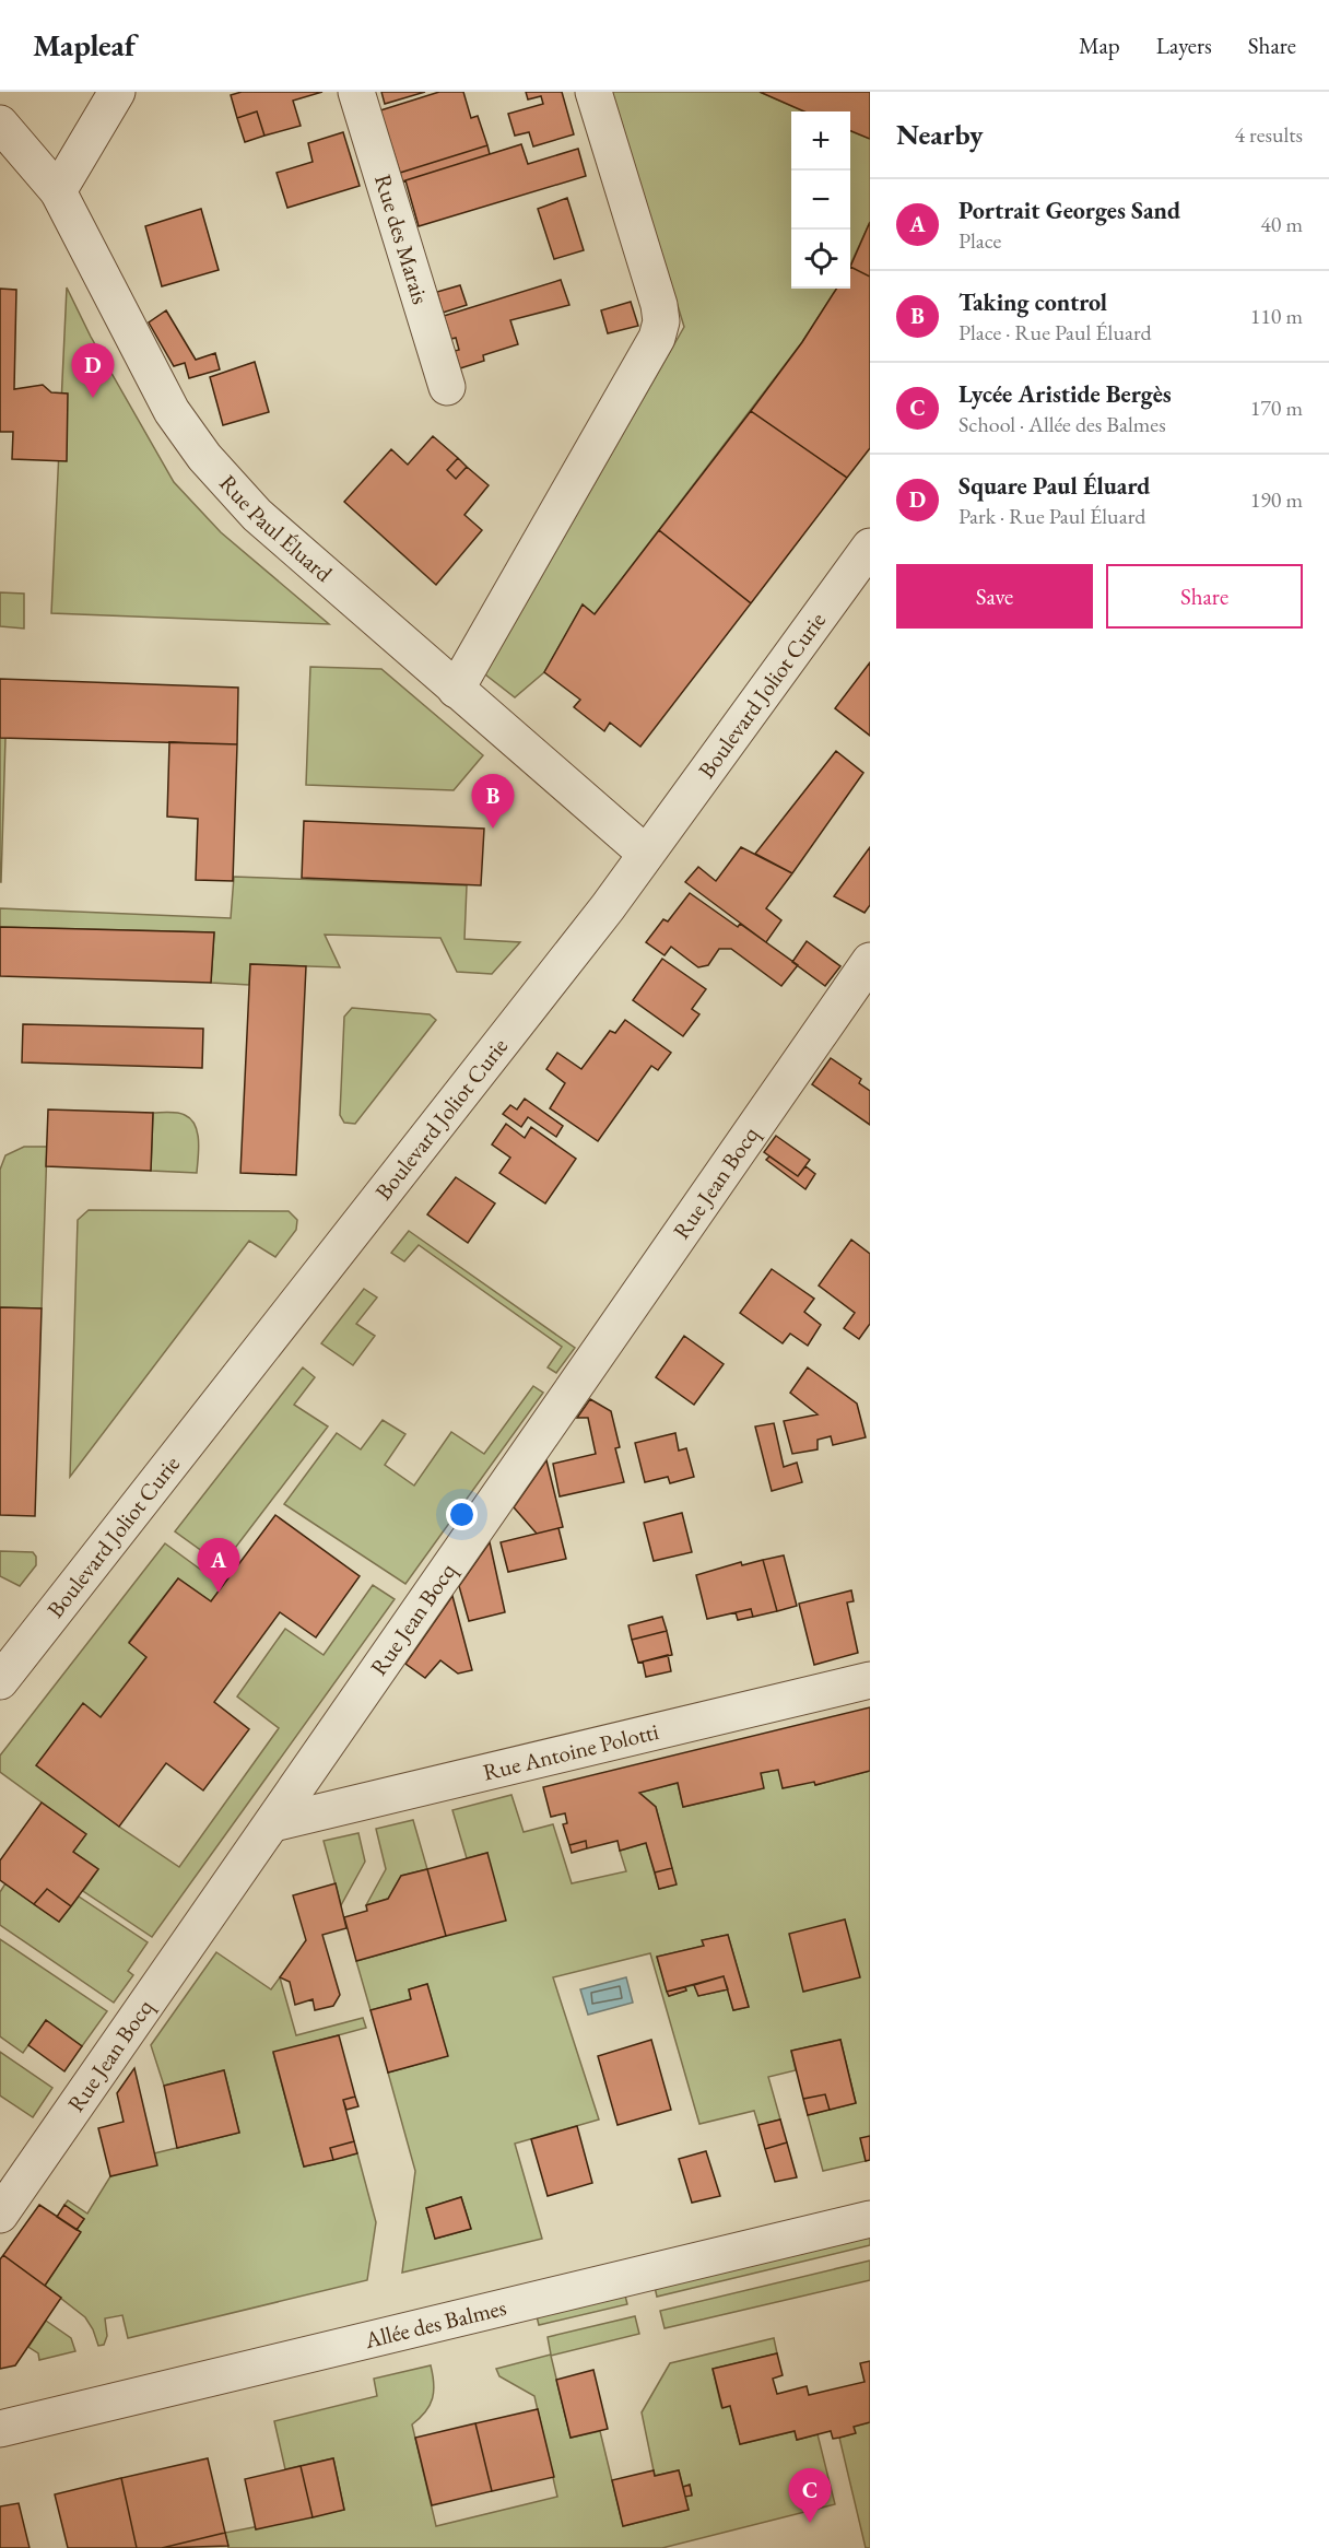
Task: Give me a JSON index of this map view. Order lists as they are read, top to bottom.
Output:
{
  "streets": {
    "street": [
      "Rue des Marais",
      "Rue Paul Éluard",
      "Boulevard Joliot Curie",
      "Rue Jean Bocq",
      "Rue Antoine Polotti",
      "Allée des Balmes"
    ]
  },
  "crossings": [
    ["Rue Paul Éluard", "Boulevard Joliot Curie"],
    ["Rue Jean Bocq", "Rue Antoine Polotti"]
  ],
  "page": {
    "header": "Mapleaf",
    "nav": ["Map", "Layers", "Share"],
    "heading": ["Nearby", "4 results"],
    "map_buttons": ["+", "−"],
    "list": [
      {
        "mark": "A",
        "name": "Portrait Georges Sand",
        "note": "Place",
        "value": "40 m"
      },
      {
        "mark": "B",
        "name": "Taking control",
        "note": "Place · Rue Paul Éluard",
        "value": "110 m"
      },
      {
        "mark": "C",
        "name": "Lycée Aristide Bergès",
        "note": "School · Allée des Balmes",
        "value": "170 m"
      },
      {
        "mark": "D",
        "name": "Square Paul Éluard",
        "note": "Park · Rue Paul Éluard",
        "value": "190 m"
      }
    ],
    "pins": [
      "D",
      "B",
      "A",
      "C"
    ],
    "buttons": ["Save", "Share"]
  }
}
